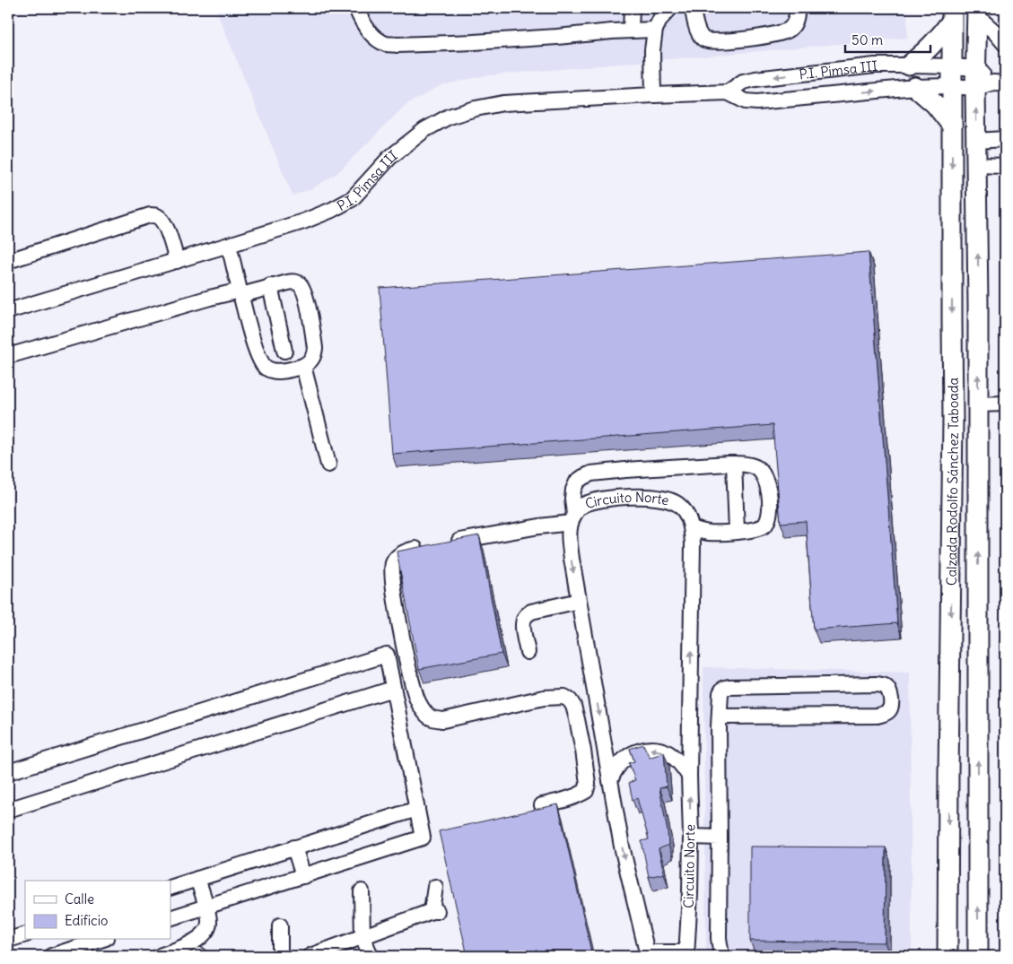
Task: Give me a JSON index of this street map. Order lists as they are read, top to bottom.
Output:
{
  "streets": {
    "main road": ["Calzada Rodolfo Sánchez Taboada"],
    "street": ["P.I. Pimsa III", "Circuito Norte"]
  },
  "crossings": [
    ["P.I. Pimsa III", "Calzada Rodolfo Sánchez Taboada"]
  ],
  "legend": ["Calle", "Edificio"],
  "scale_bar": "50 m"
}
